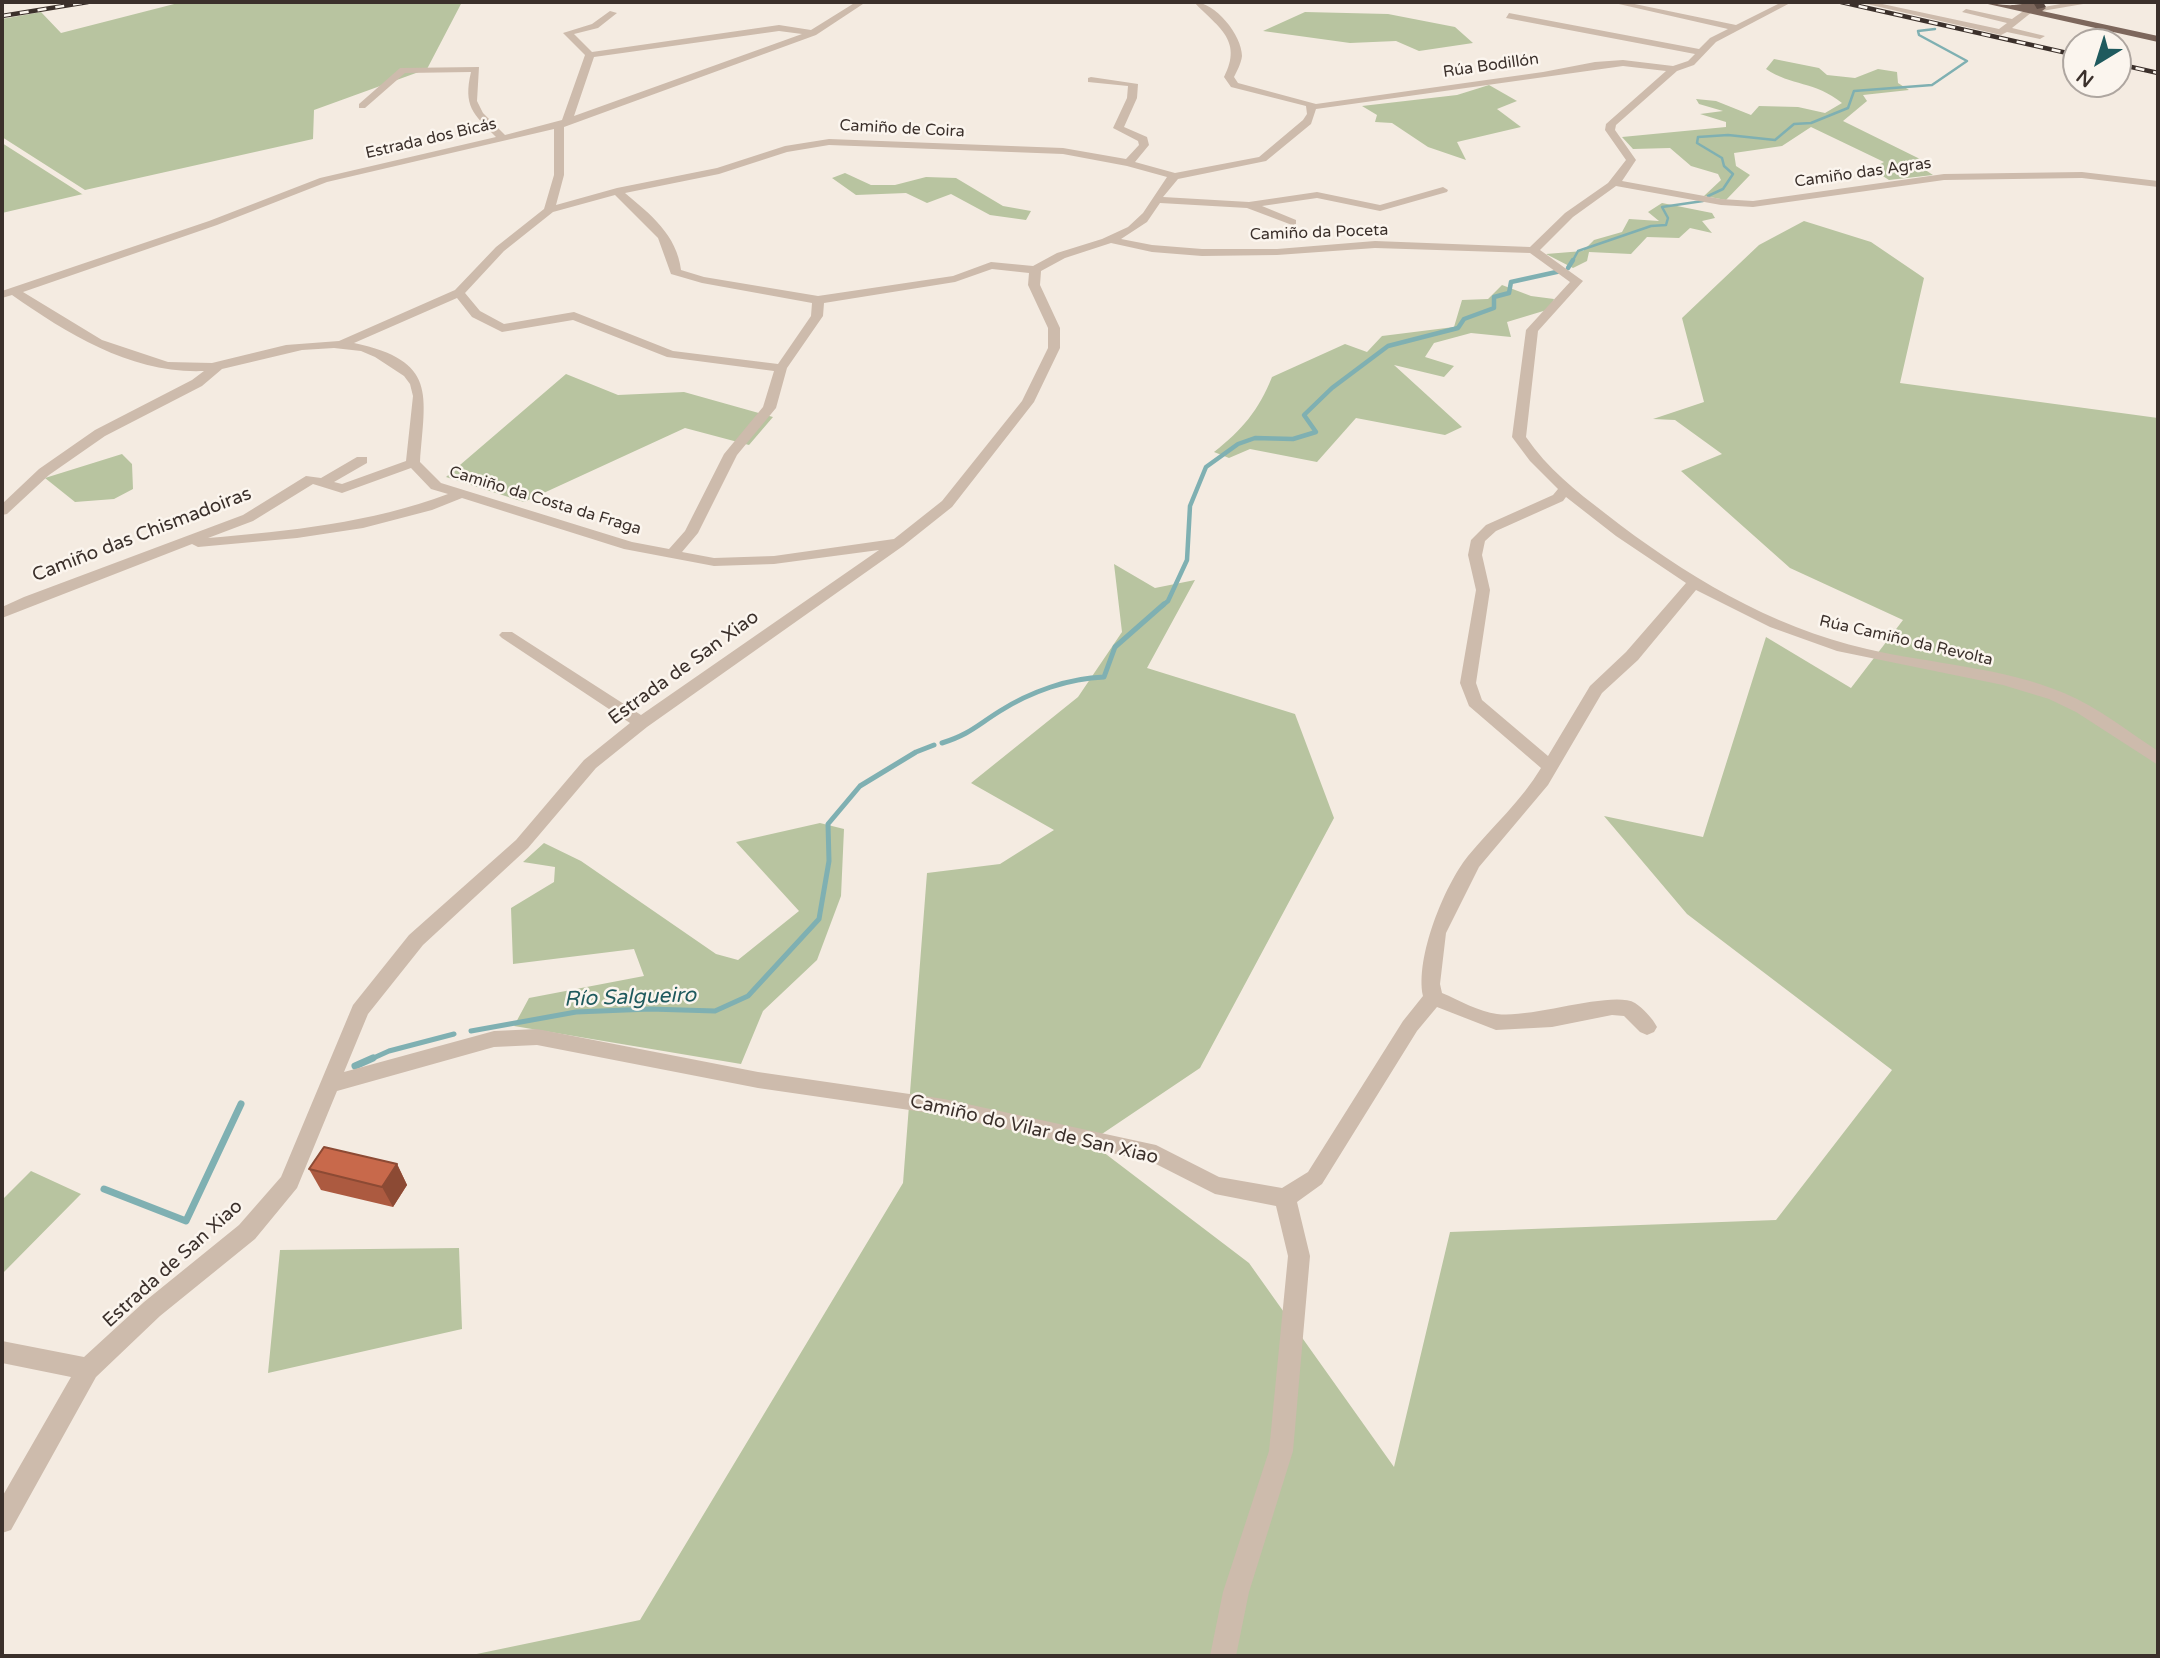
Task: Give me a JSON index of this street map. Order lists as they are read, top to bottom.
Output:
{
  "streets": {
    "street": [
      "Rúa Bodillón",
      "Camiño de Coira",
      "Estrada dos Bicás",
      "Camiño das Agras",
      "Camiño da Poceta",
      "Camiño da Costa da Fraga",
      "Camiño das Chismadoiras",
      "Rúa Camiño da Revolta",
      "Estrada de San Xiao",
      "Camiño do Vilar de San Xiao"
    ]
  },
  "crossings": [
    ["Camiño da Poceta", "Rúa Camiño da Revolta"],
    ["Camiño da Costa da Fraga", "Camiño das Chismadoiras"],
    ["Camiño da Costa da Fraga", "Estrada de San Xiao"],
    ["Estrada de San Xiao", "Camiño do Vilar de San Xiao"]
  ],
  "water": ["Río Salgueiro"],
  "north": "bottom left"
}
